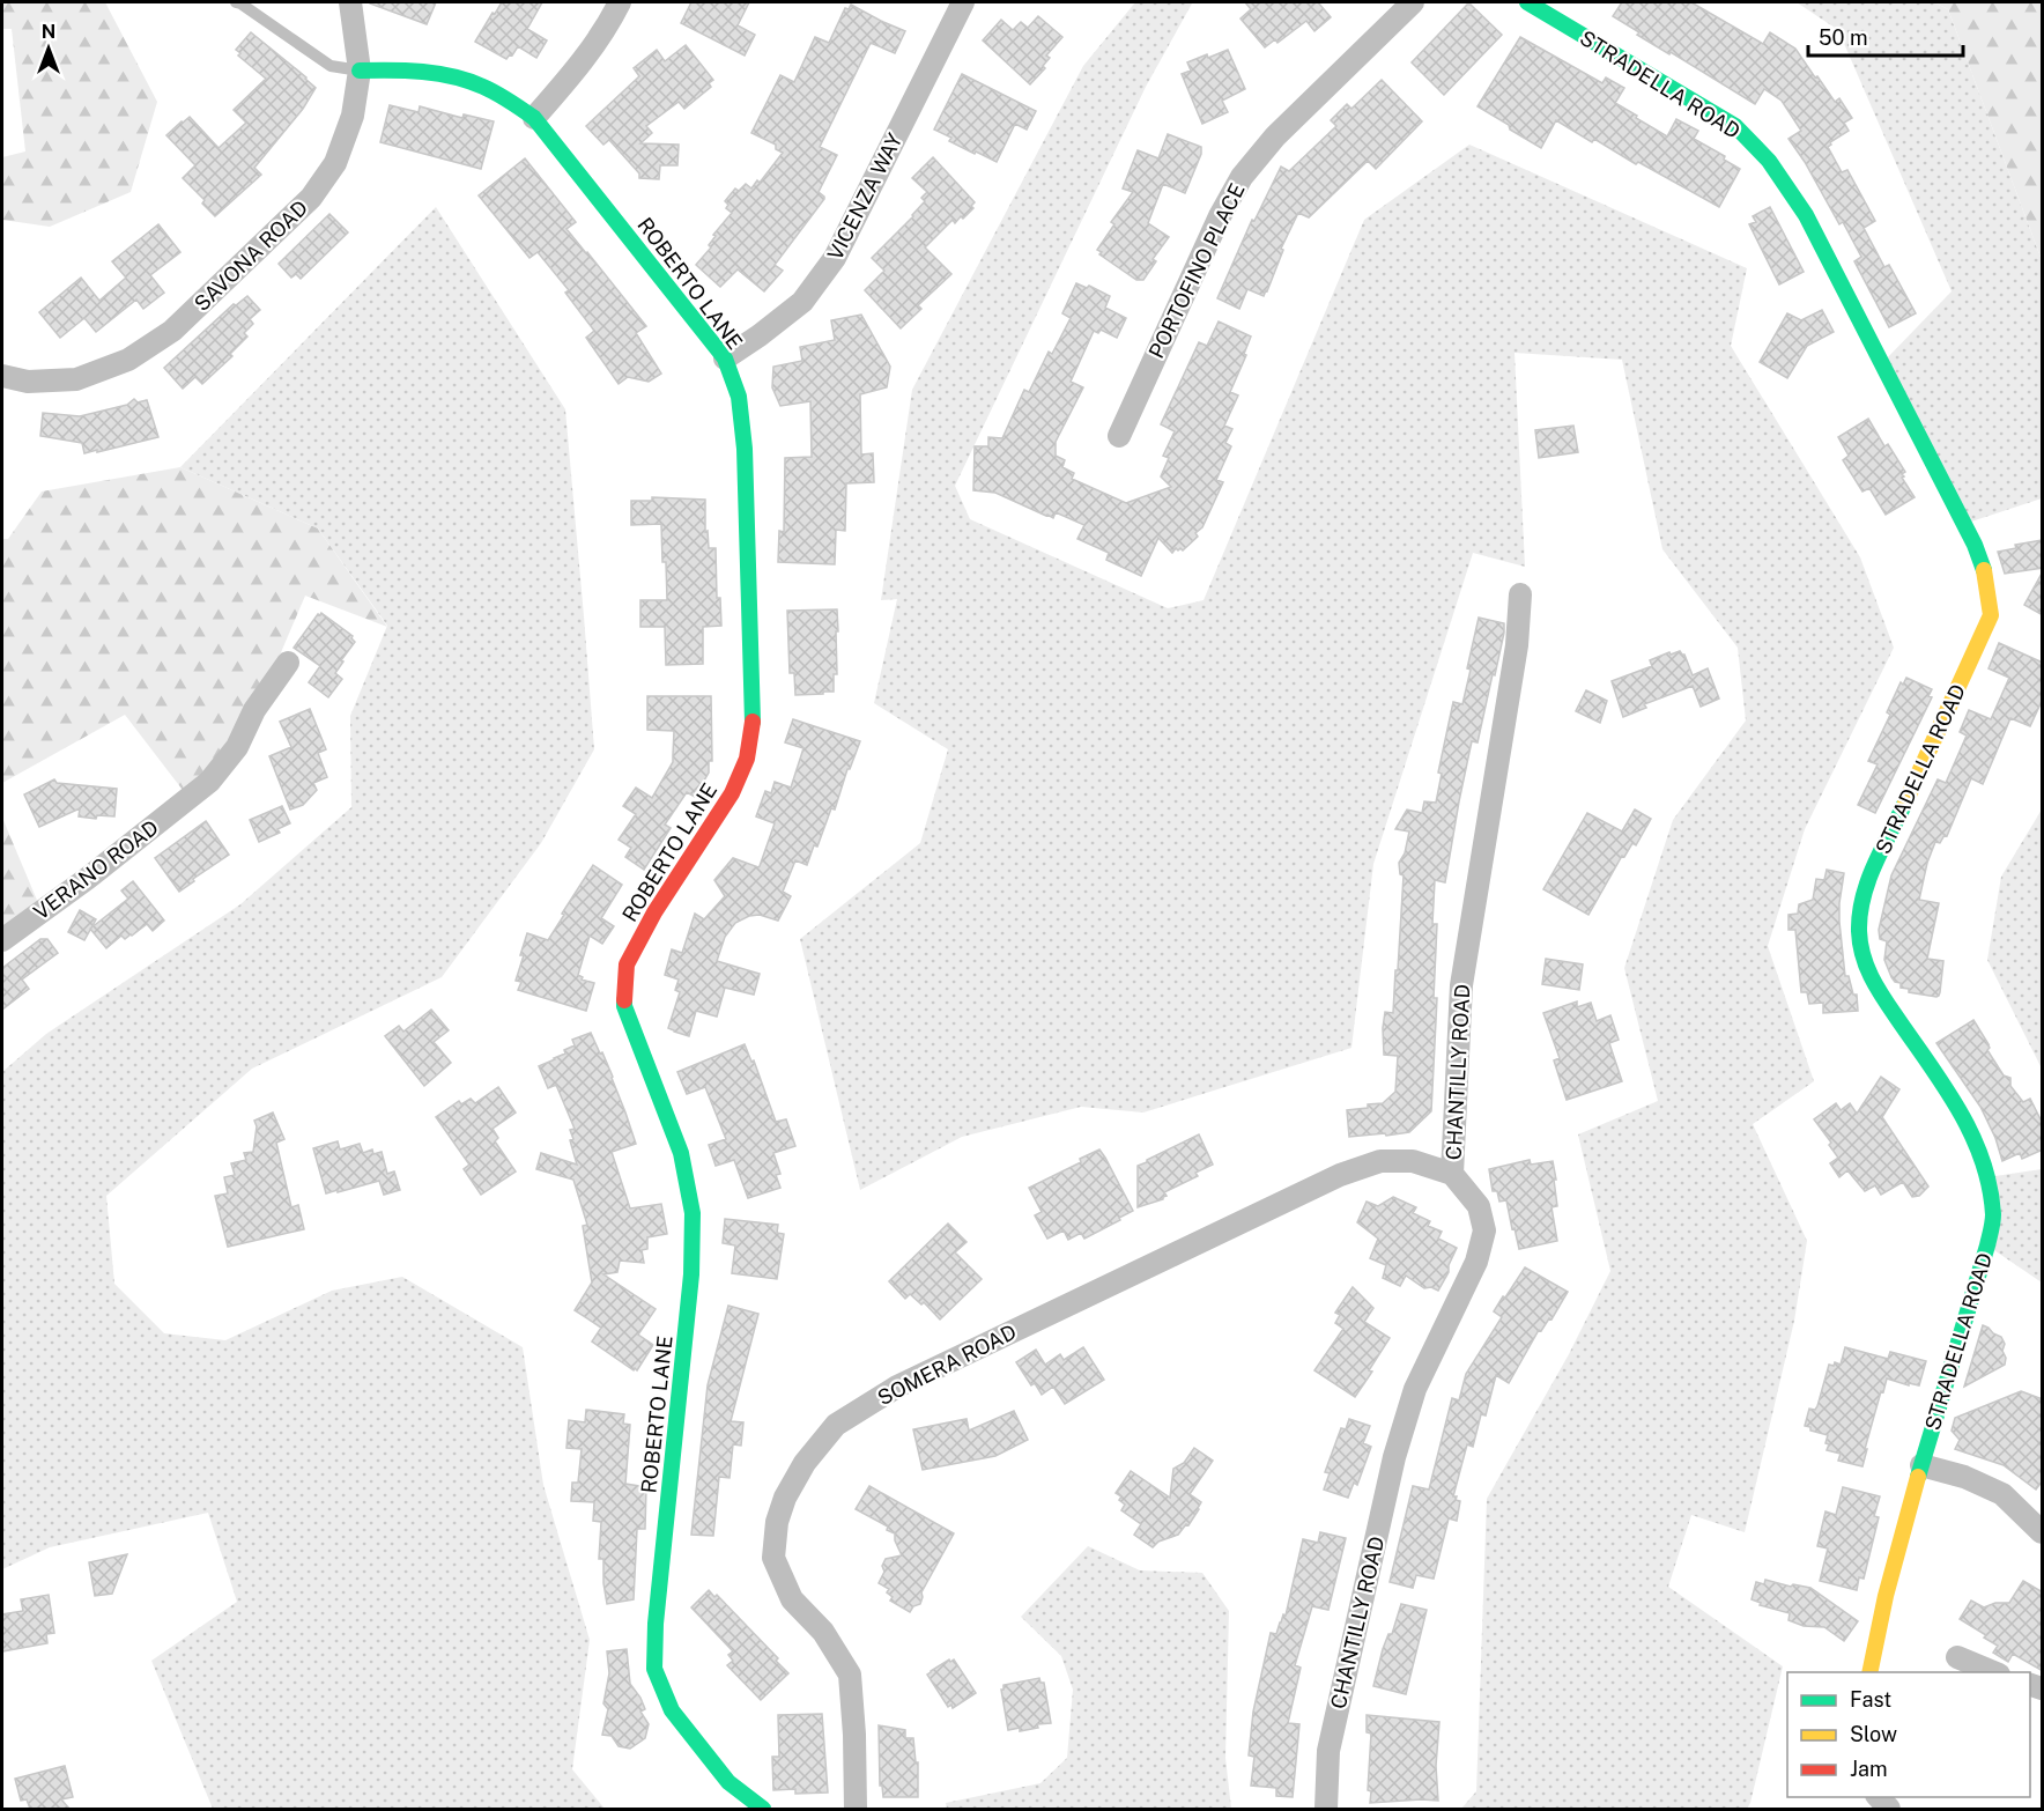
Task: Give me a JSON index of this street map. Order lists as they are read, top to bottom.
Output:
{
  "streets": {
    "street": [
      "STRADELLA ROAD",
      "VICENZA WAY",
      "SAVONA ROAD",
      "PORTOFINO PLACE",
      "ROBERTO LANE",
      "VERANO ROAD",
      "CHANTILLY ROAD",
      "SOMERA ROAD"
    ]
  },
  "crossings": [
    ["VICENZA WAY", "ROBERTO LANE"],
    ["SAVONA ROAD", "ROBERTO LANE"],
    ["CHANTILLY ROAD", "SOMERA ROAD"]
  ],
  "legend": ["Fast", "Slow", "Jam"],
  "scale_bar": "50 m",
  "north": "top"
}
